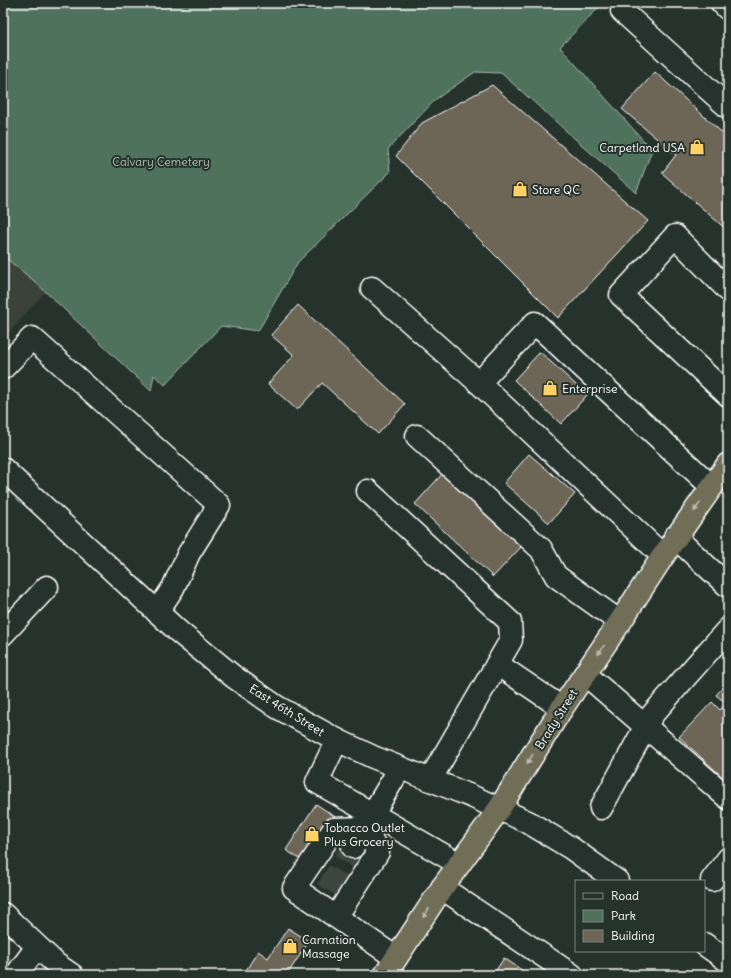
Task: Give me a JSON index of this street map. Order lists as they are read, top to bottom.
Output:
{
  "streets": {
    "highway": ["Brady Street"],
    "street": ["East 46th Street"]
  },
  "crossings": [
    ["East 46th Street", "Brady Street"]
  ],
  "one_way": ["Brady Street"],
  "parks": ["Calvary Cemetery"],
  "places": {
    "shop": [
      "Carpetland USA",
      "Store QC",
      "Enterprise",
      "Tobacco Outlet Plus Grocery",
      "Carnation Massage"
    ]
  },
  "legend": ["Road", "Park", "Building"]
}
